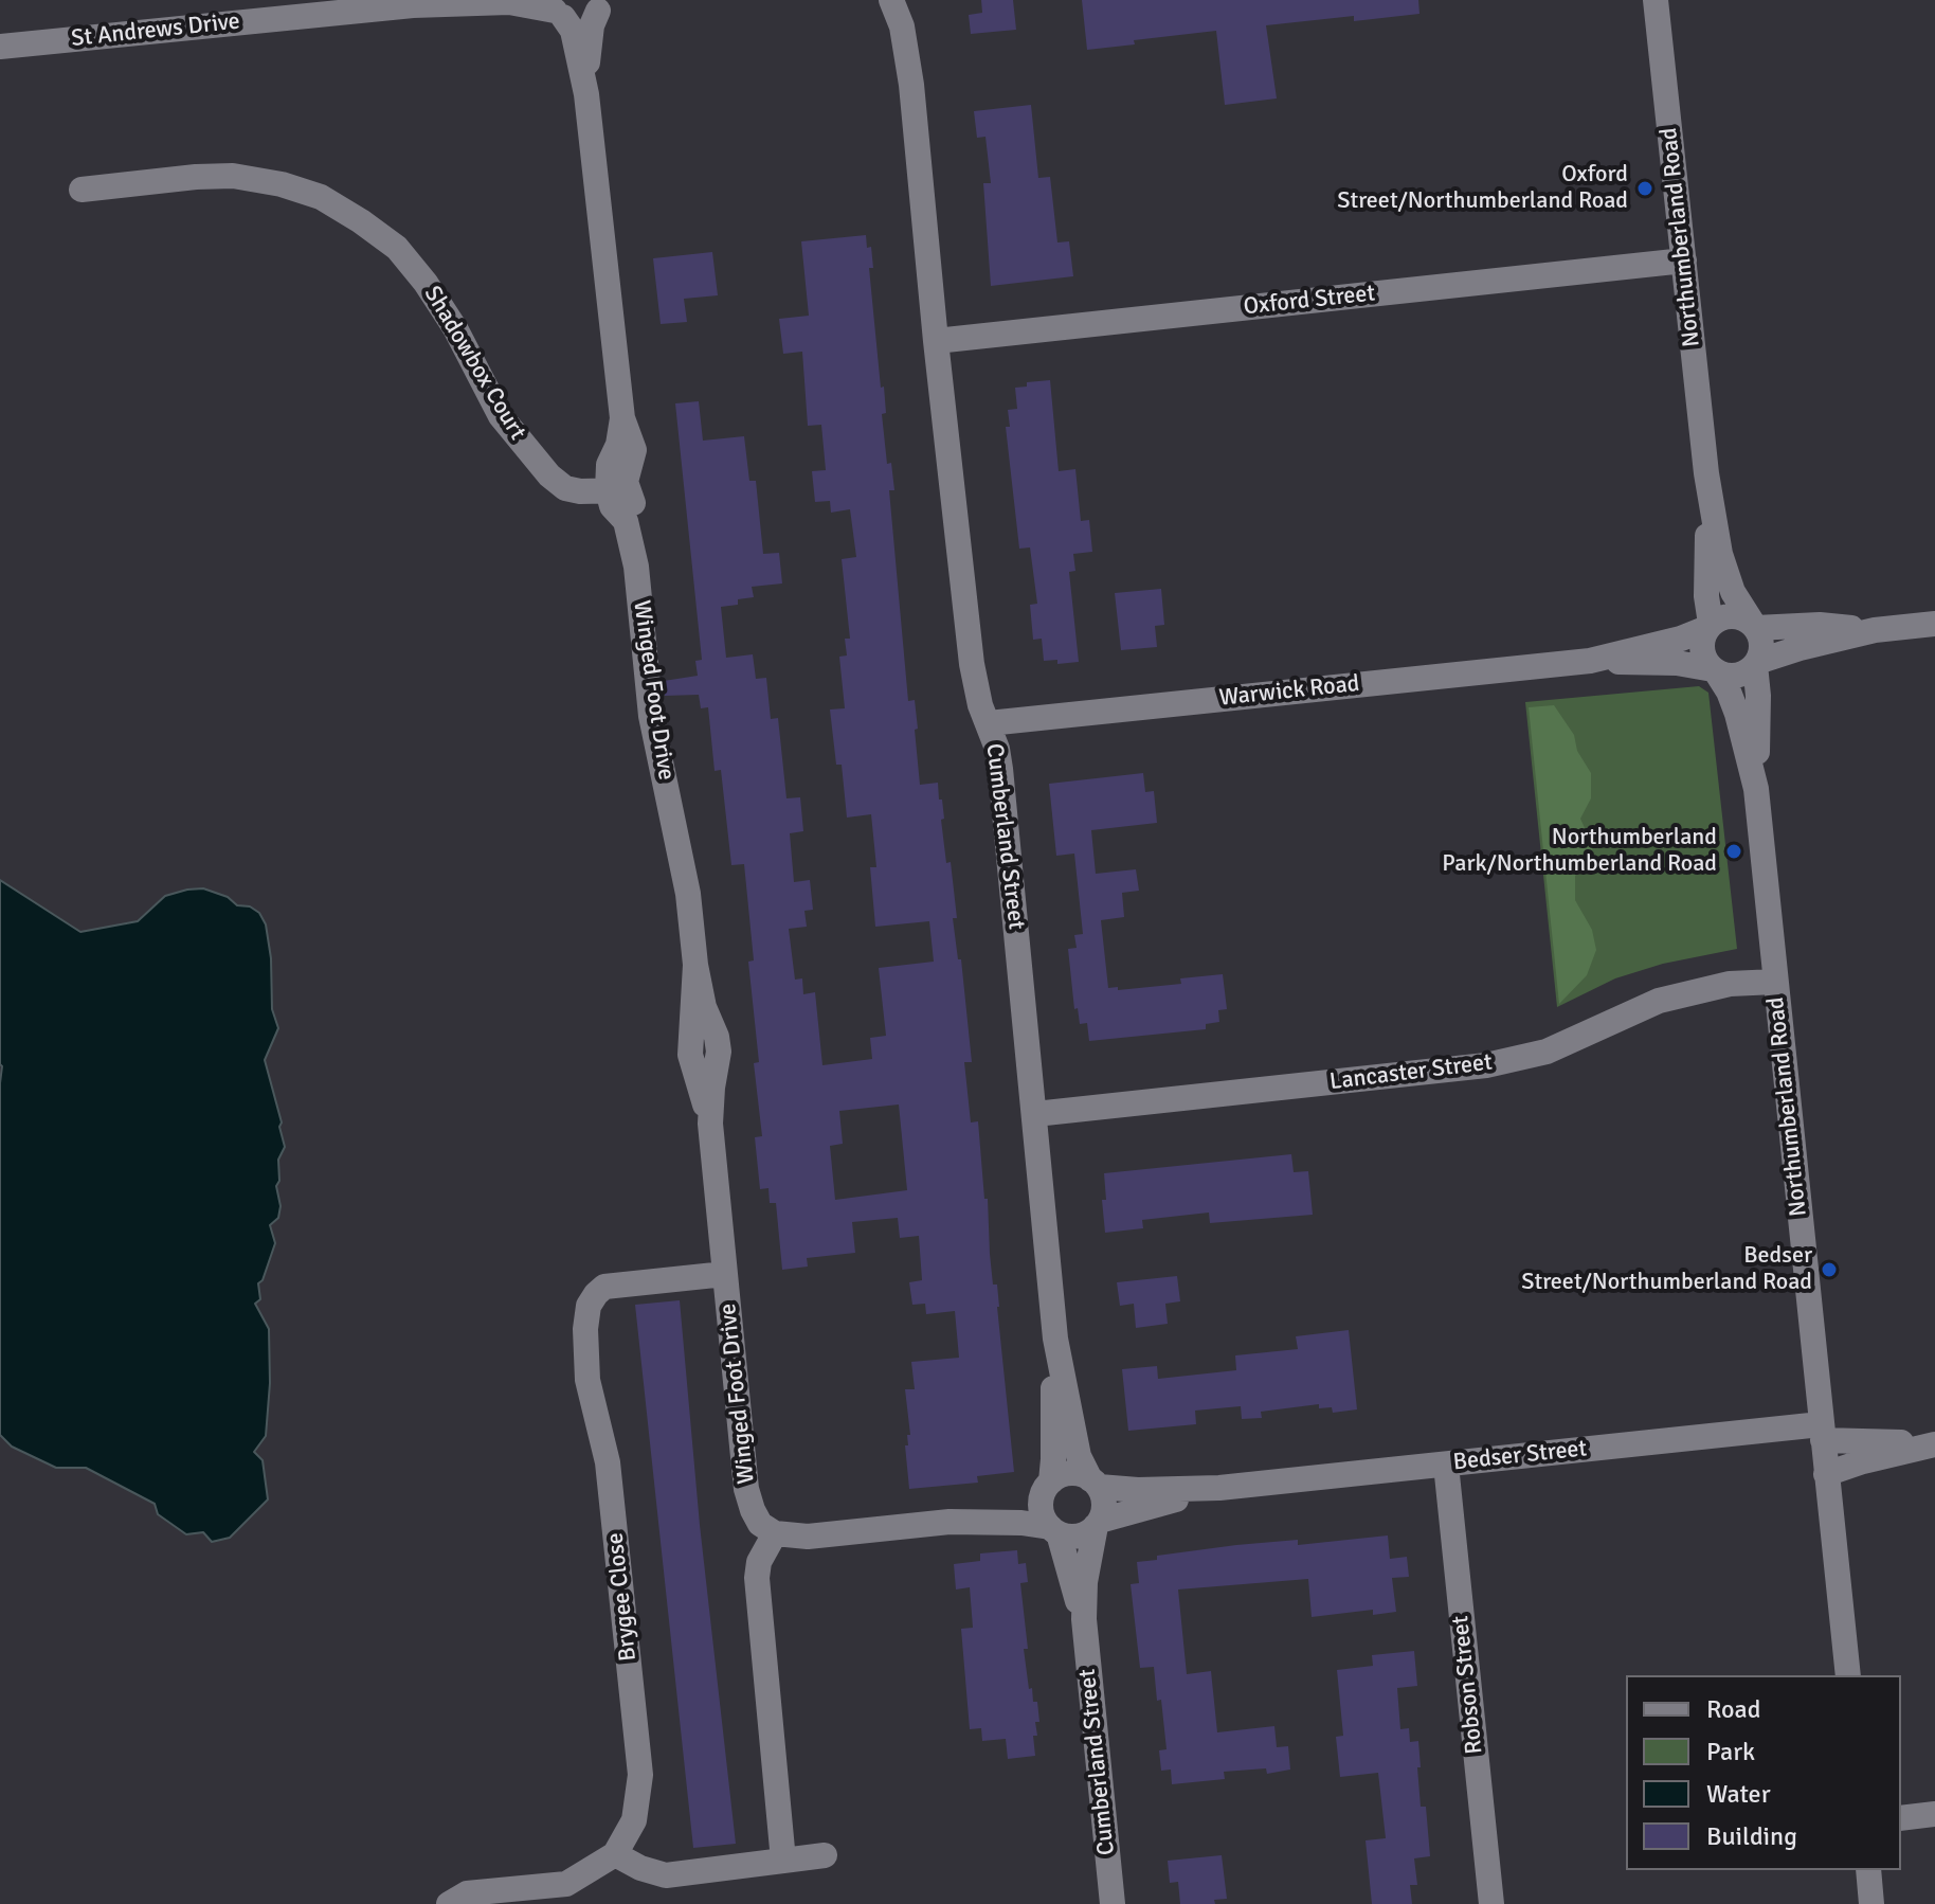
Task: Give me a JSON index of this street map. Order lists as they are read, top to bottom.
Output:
{
  "streets": {
    "street": [
      "St Andrews Drive",
      "Northumberland Road",
      "Oxford Street",
      "Shadowbox Court",
      "Winged Foot Drive",
      "Warwick Road",
      "Cumberland Street",
      "Lancaster Street",
      "Bedser Street",
      "Brygee Close",
      "Robson Street"
    ]
  },
  "crossings": [
    ["Northumberland Road", "Oxford Street"],
    ["Northumberland Road", "Warwick Road"],
    ["Northumberland Road", "Lancaster Street"],
    ["Northumberland Road", "Bedser Street"],
    ["Oxford Street", "Cumberland Street"],
    ["Shadowbox Court", "Winged Foot Drive"],
    ["Winged Foot Drive", "Brygee Close"],
    ["Warwick Road", "Cumberland Street"],
    ["Cumberland Street", "Lancaster Street"],
    ["Cumberland Street", "Bedser Street"],
    ["Bedser Street", "Robson Street"]
  ],
  "places": ["Oxford Street/Northumberland Road", "Northumberland Park/Northumberland Road", "Bedser Street/Northumberland Road"],
  "legend": [
    "Road",
    "Park",
    "Water",
    "Building"
  ]
}
